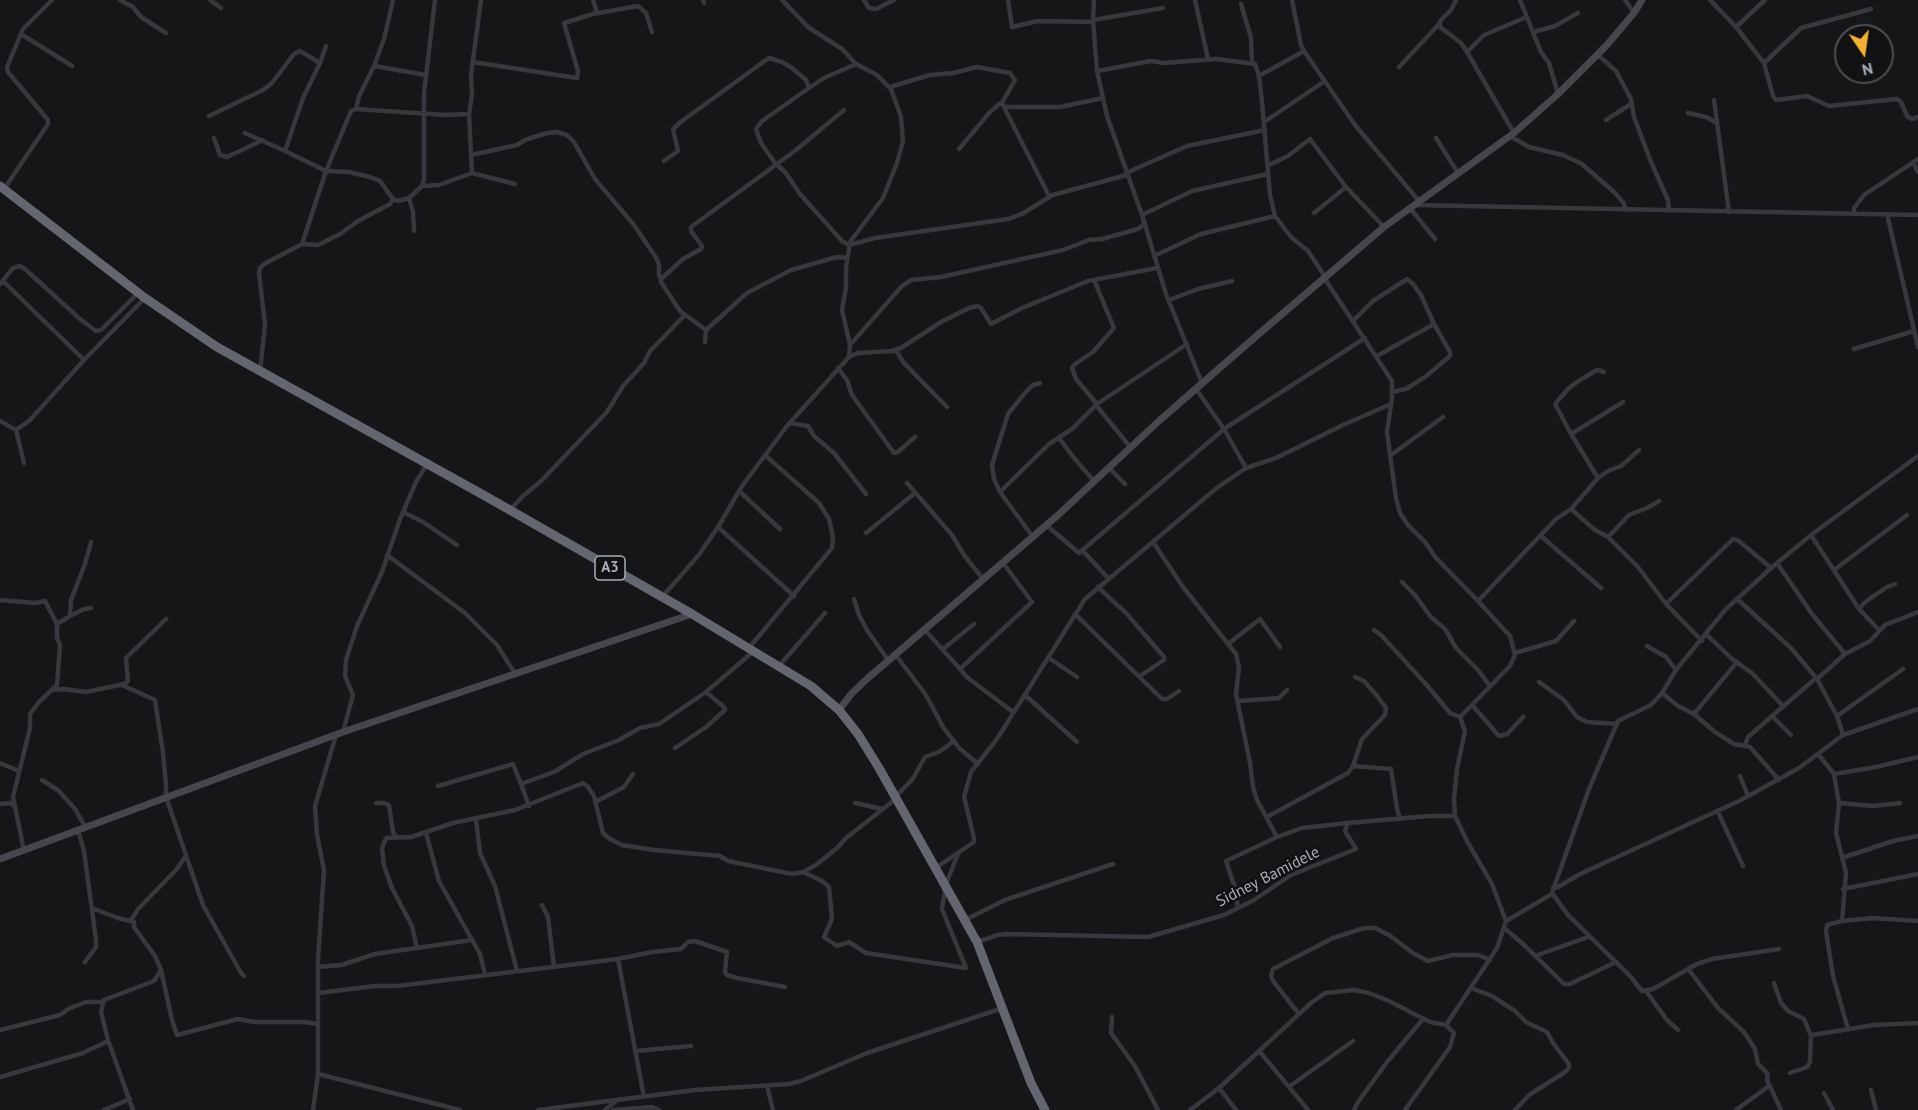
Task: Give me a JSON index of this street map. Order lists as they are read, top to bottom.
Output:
{
  "streets": {
    "highway": ["A3"],
    "street": ["Sidney Bamidele"]
  },
  "crossings": [
    ["A3", "Sidney Bamidele"]
  ],
  "north": "bottom"
}
